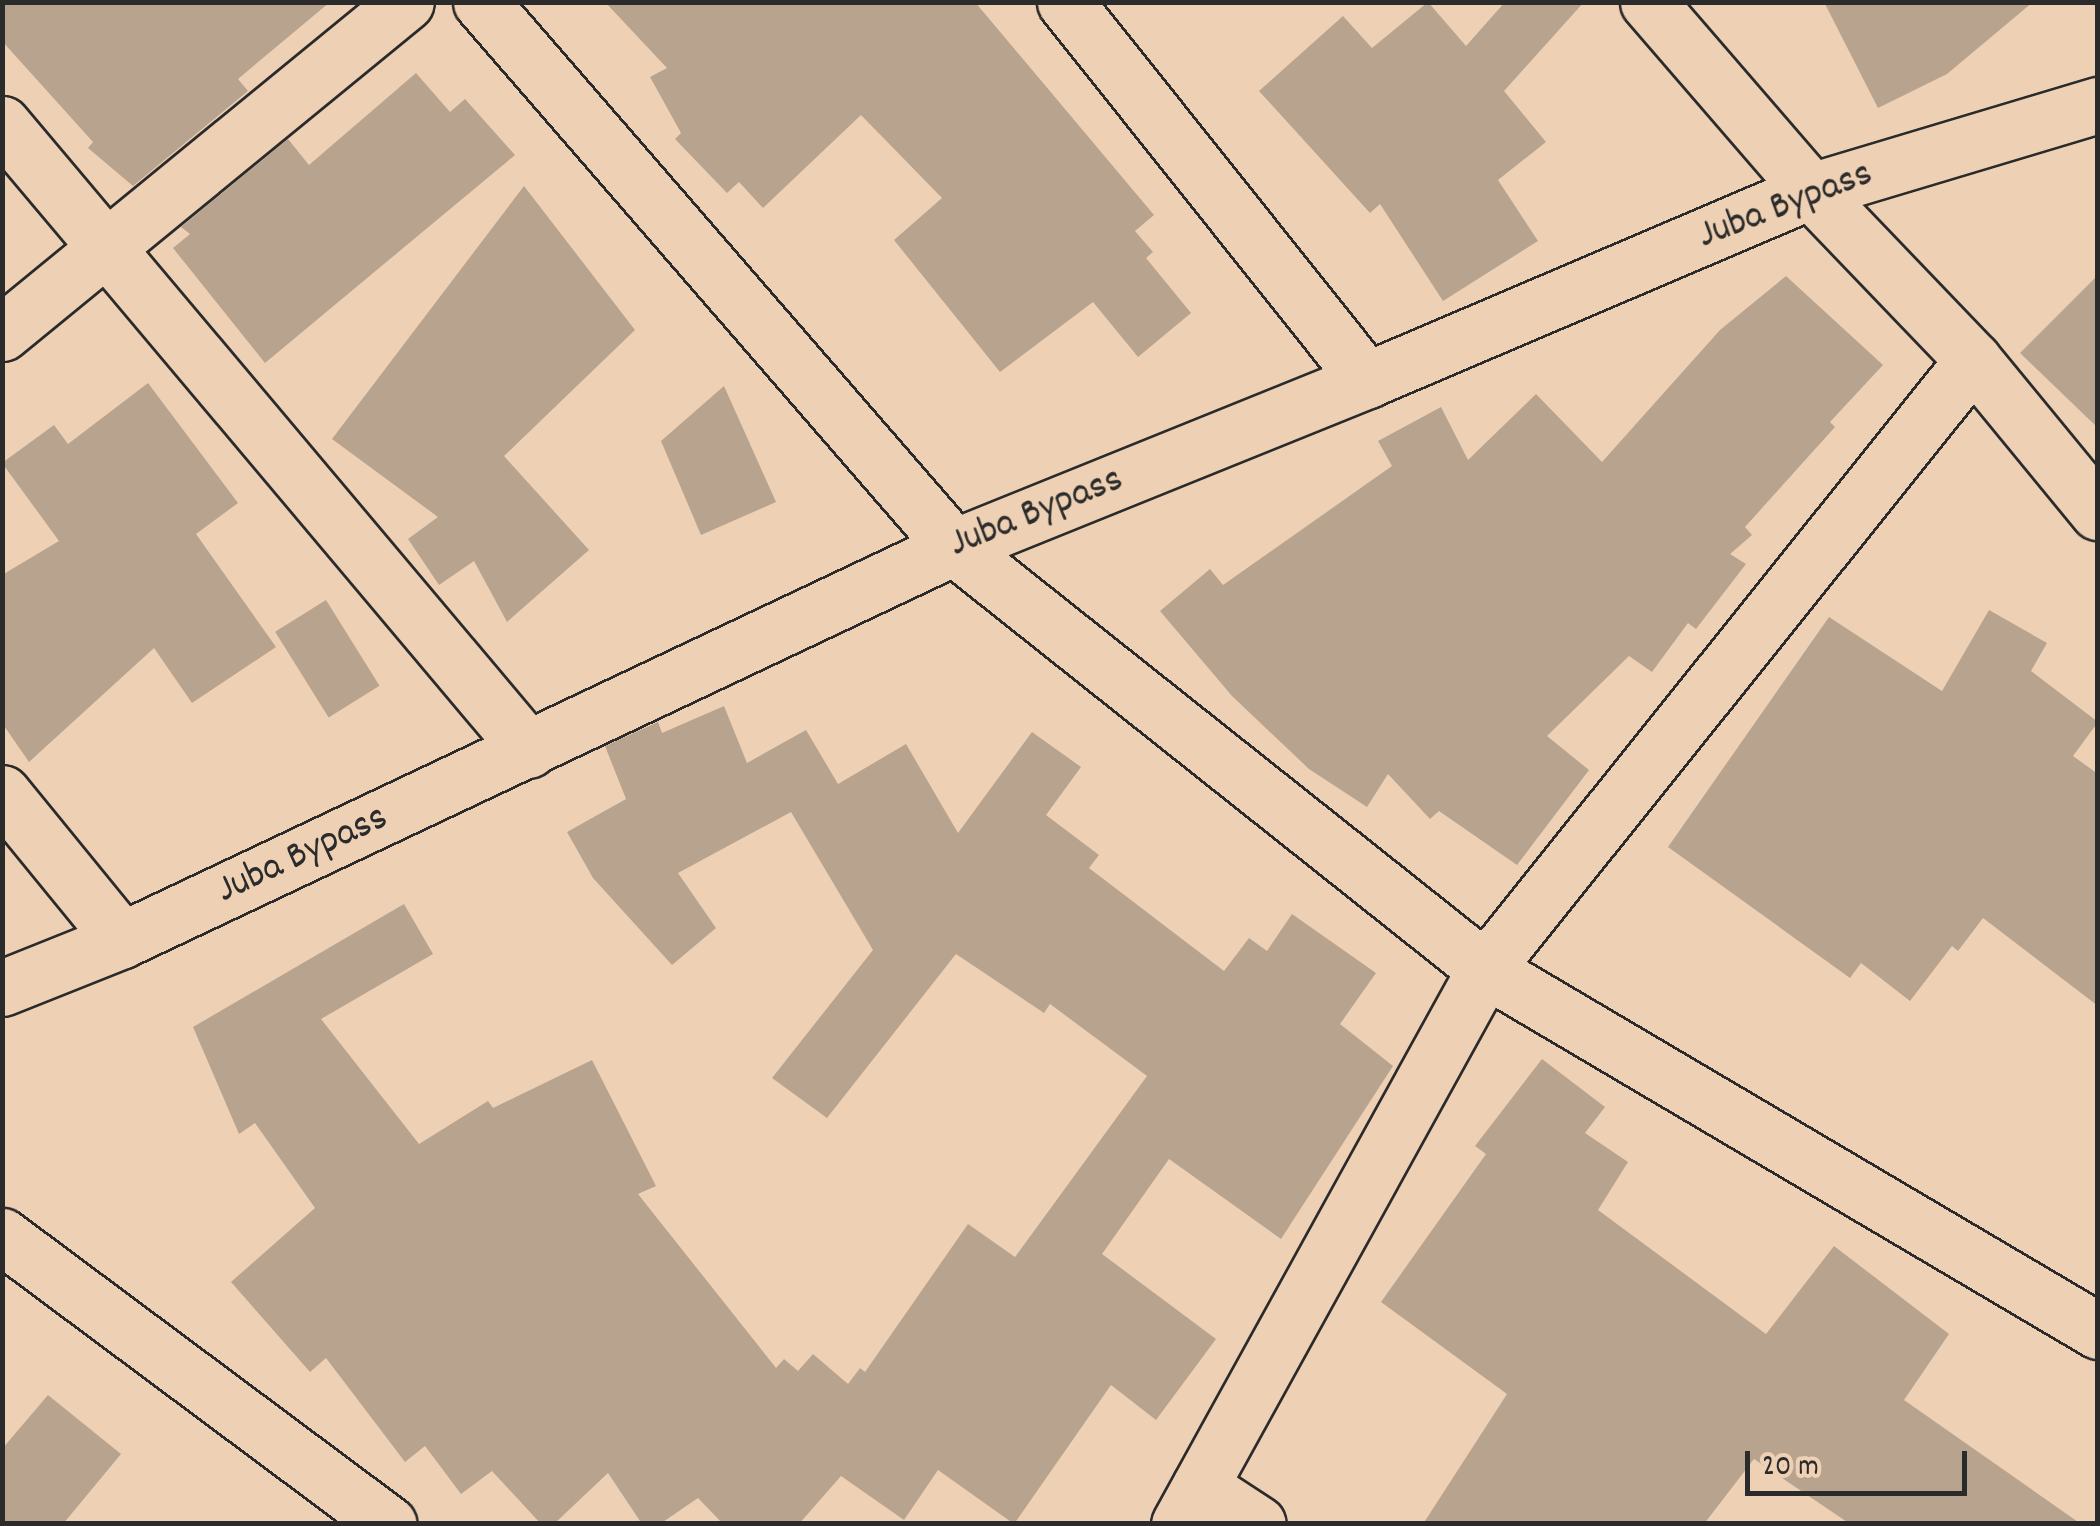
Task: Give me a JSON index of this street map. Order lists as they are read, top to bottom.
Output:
{
  "streets": {
    "street": ["Juba Bypass"]
  },
  "scale_bar": "20 m"
}
